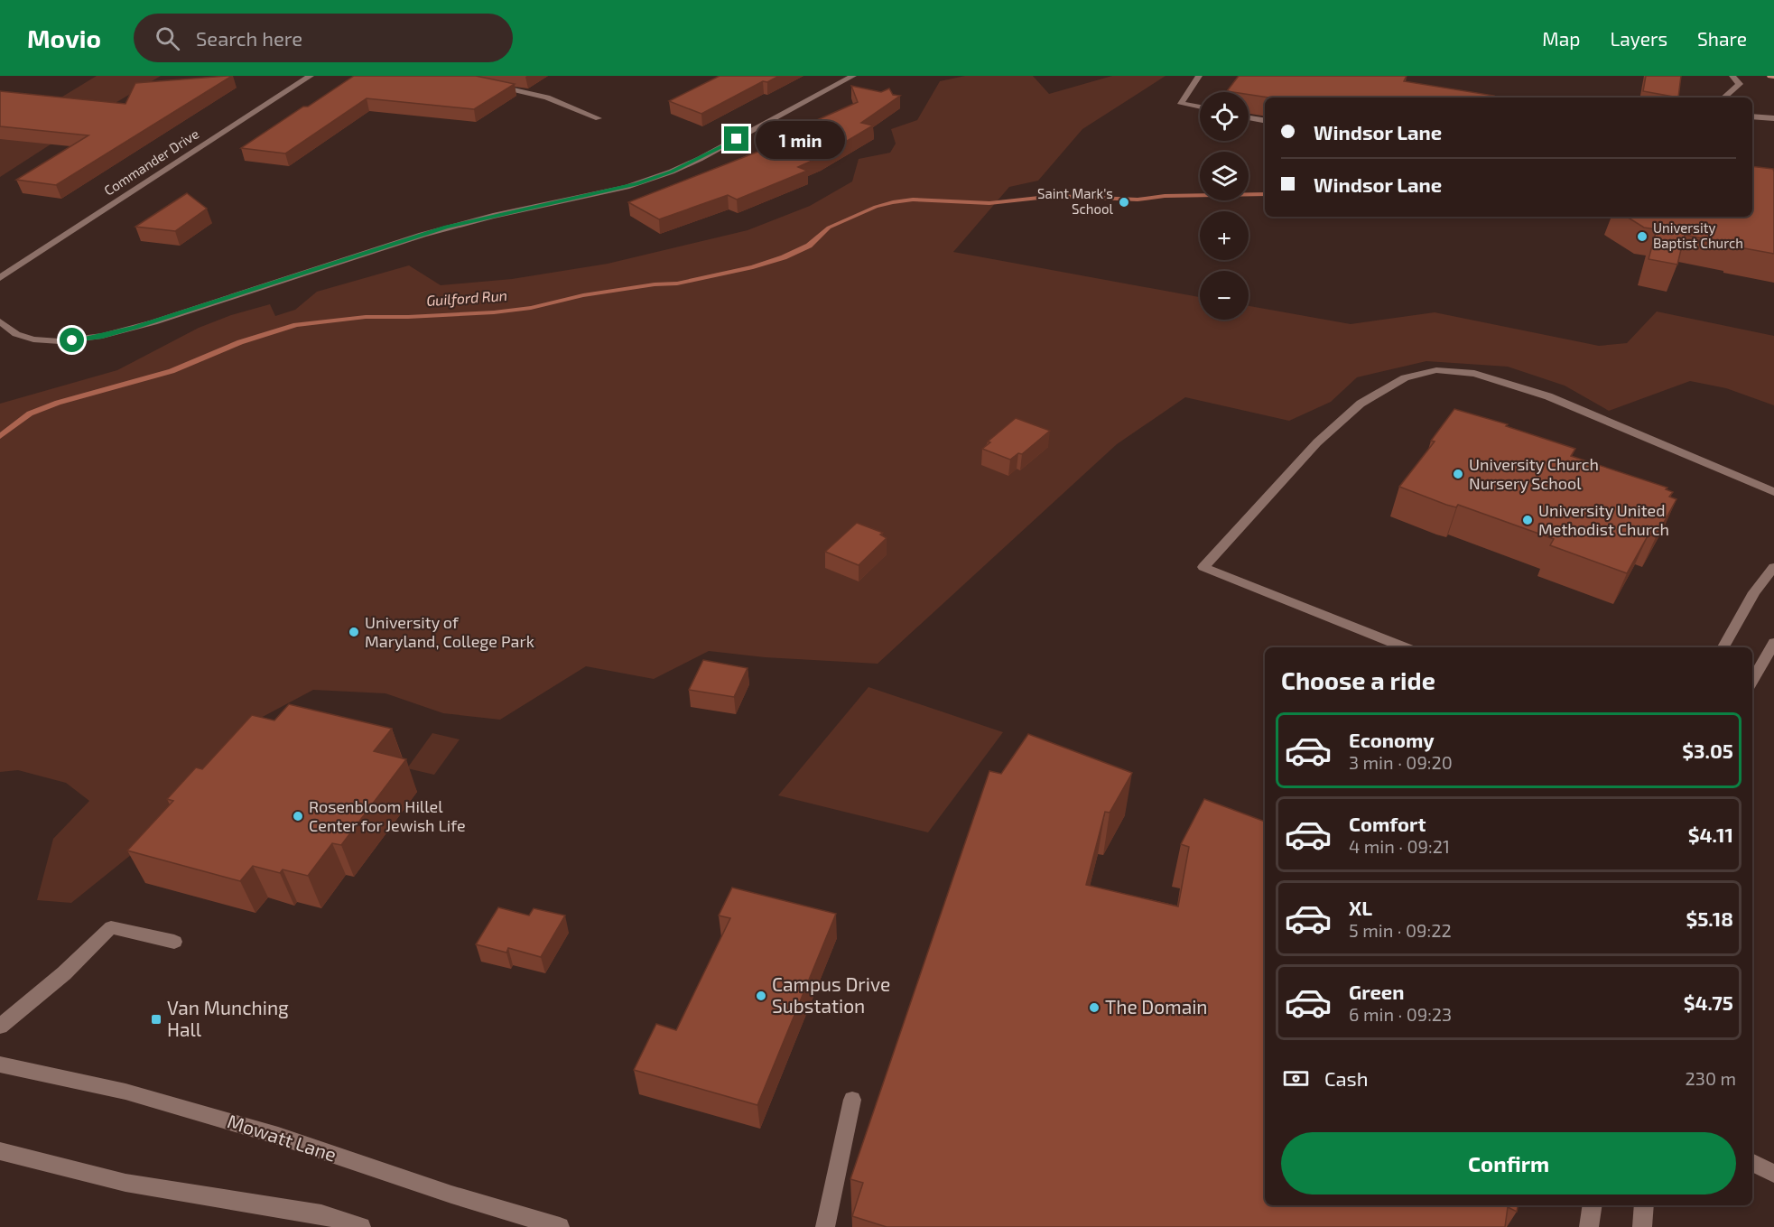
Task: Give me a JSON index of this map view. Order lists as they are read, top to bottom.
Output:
{
  "streets": {
    "street": ["Commander Drive", "Mowatt Lane"]
  },
  "water": ["Guilford Run"],
  "places": {
    "other": [
      "Saint Mark's School",
      "University Baptist Church",
      "University Church Nursery School",
      "University United Methodist Church",
      "University of Maryland, College Park",
      "Rosenbloom Hillel Center for Jewish Life",
      "Campus Drive Substation",
      "The Domain"
    ],
    "transit": ["Van Munching Hall"]
  },
  "page": {
    "header": "Movio",
    "search": "Search here",
    "nav": ["Map", "Layers", "Share"],
    "map_buttons": ["+", "−"],
    "banner": ["Windsor Lane", "Windsor Lane"],
    "bubble": "1 min",
    "heading": "Choose a ride",
    "list": [
      {
        "name": "Economy",
        "note": "3 min · 09:20",
        "value": "$3.05"
      },
      {
        "name": "Comfort",
        "note": "4 min · 09:21",
        "value": "$4.11"
      },
      {
        "name": "XL",
        "note": "5 min · 09:22",
        "value": "$5.18"
      },
      {
        "name": "Green",
        "note": "6 min · 09:23",
        "value": "$4.75"
      }
    ],
    "pay": ["Cash", "230 m"],
    "buttons": "Confirm"
  }
}
